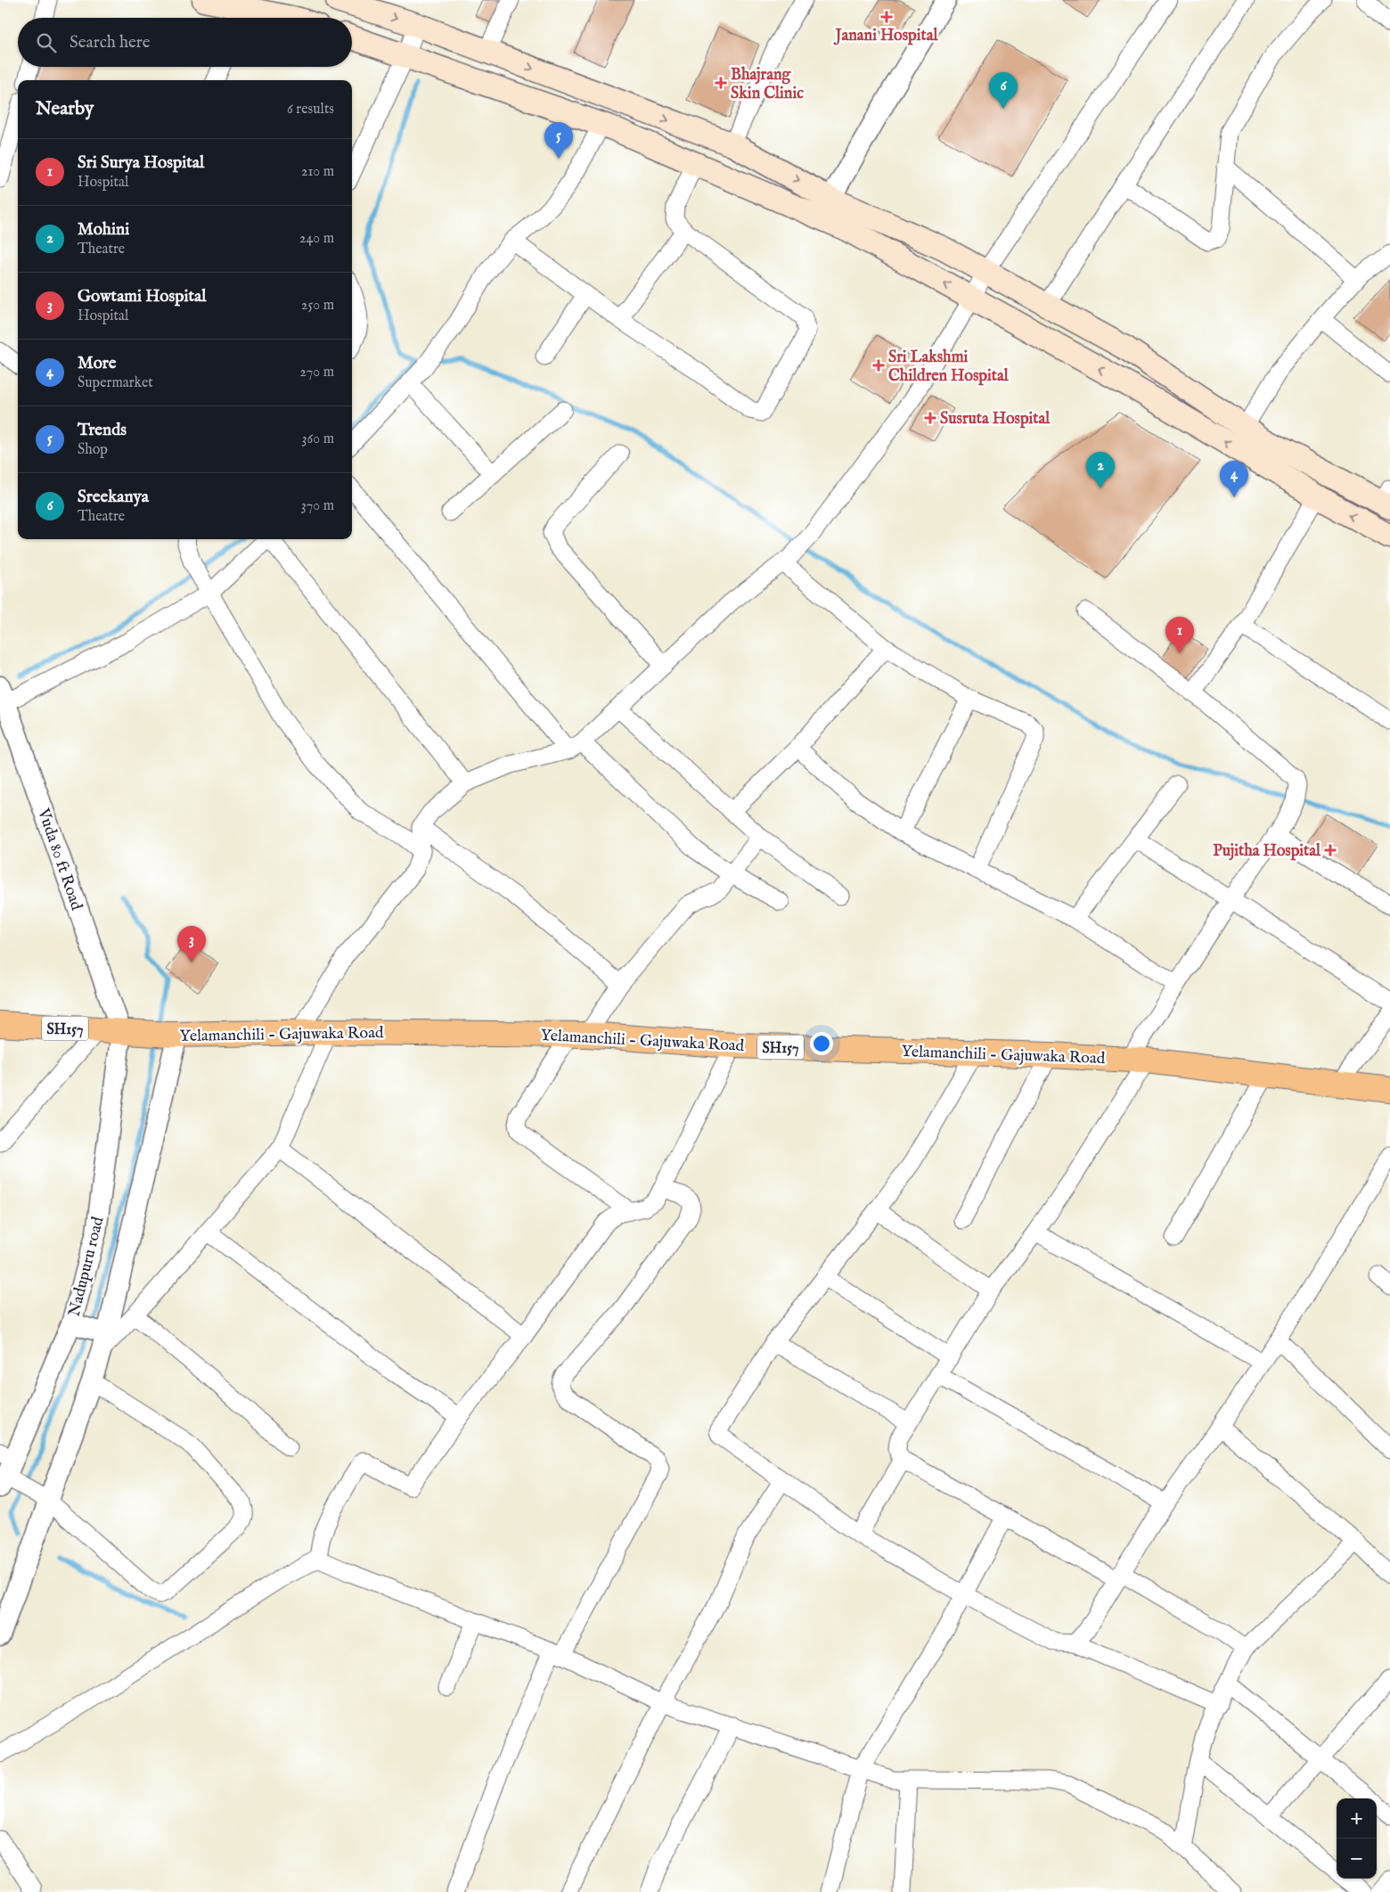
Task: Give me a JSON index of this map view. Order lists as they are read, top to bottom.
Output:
{
  "streets": {
    "main road": ["SH157", "Yelamanchili - Gajuwaka Road"],
    "street": ["Vuda 80 ft Road", "Nadupuru road"]
  },
  "crossings": [
    ["Vuda 80 ft Road", "Yelamanchili - Gajuwaka Road"],
    ["Vuda 80 ft Road", "Nadupuru road"],
    ["Yelamanchili - Gajuwaka Road", "Nadupuru road"]
  ],
  "places": {
    "health": [
      "Janani Hospital",
      "Bhajrang Skin Clinic",
      "Sri Lakshmi Children Hospital",
      "Susruta Hospital",
      "Pujitha Hospital"
    ]
  },
  "page": {
    "search": "Search here",
    "pins": [
      "6",
      "5",
      "2",
      "4",
      "1",
      "3"
    ],
    "heading": ["Nearby", "6 results"],
    "list": [
      {
        "mark": "1",
        "name": "Sri Surya Hospital",
        "note": "Hospital",
        "value": "210 m"
      },
      {
        "mark": "2",
        "name": "Mohini",
        "note": "Theatre",
        "value": "240 m"
      },
      {
        "mark": "3",
        "name": "Gowtami Hospital",
        "note": "Hospital",
        "value": "250 m"
      },
      {
        "mark": "4",
        "name": "More",
        "note": "Supermarket",
        "value": "270 m"
      },
      {
        "mark": "5",
        "name": "Trends",
        "note": "Shop",
        "value": "360 m"
      },
      {
        "mark": "6",
        "name": "Sreekanya",
        "note": "Theatre",
        "value": "370 m"
      }
    ],
    "map_buttons": ["+", "−"]
  }
}
